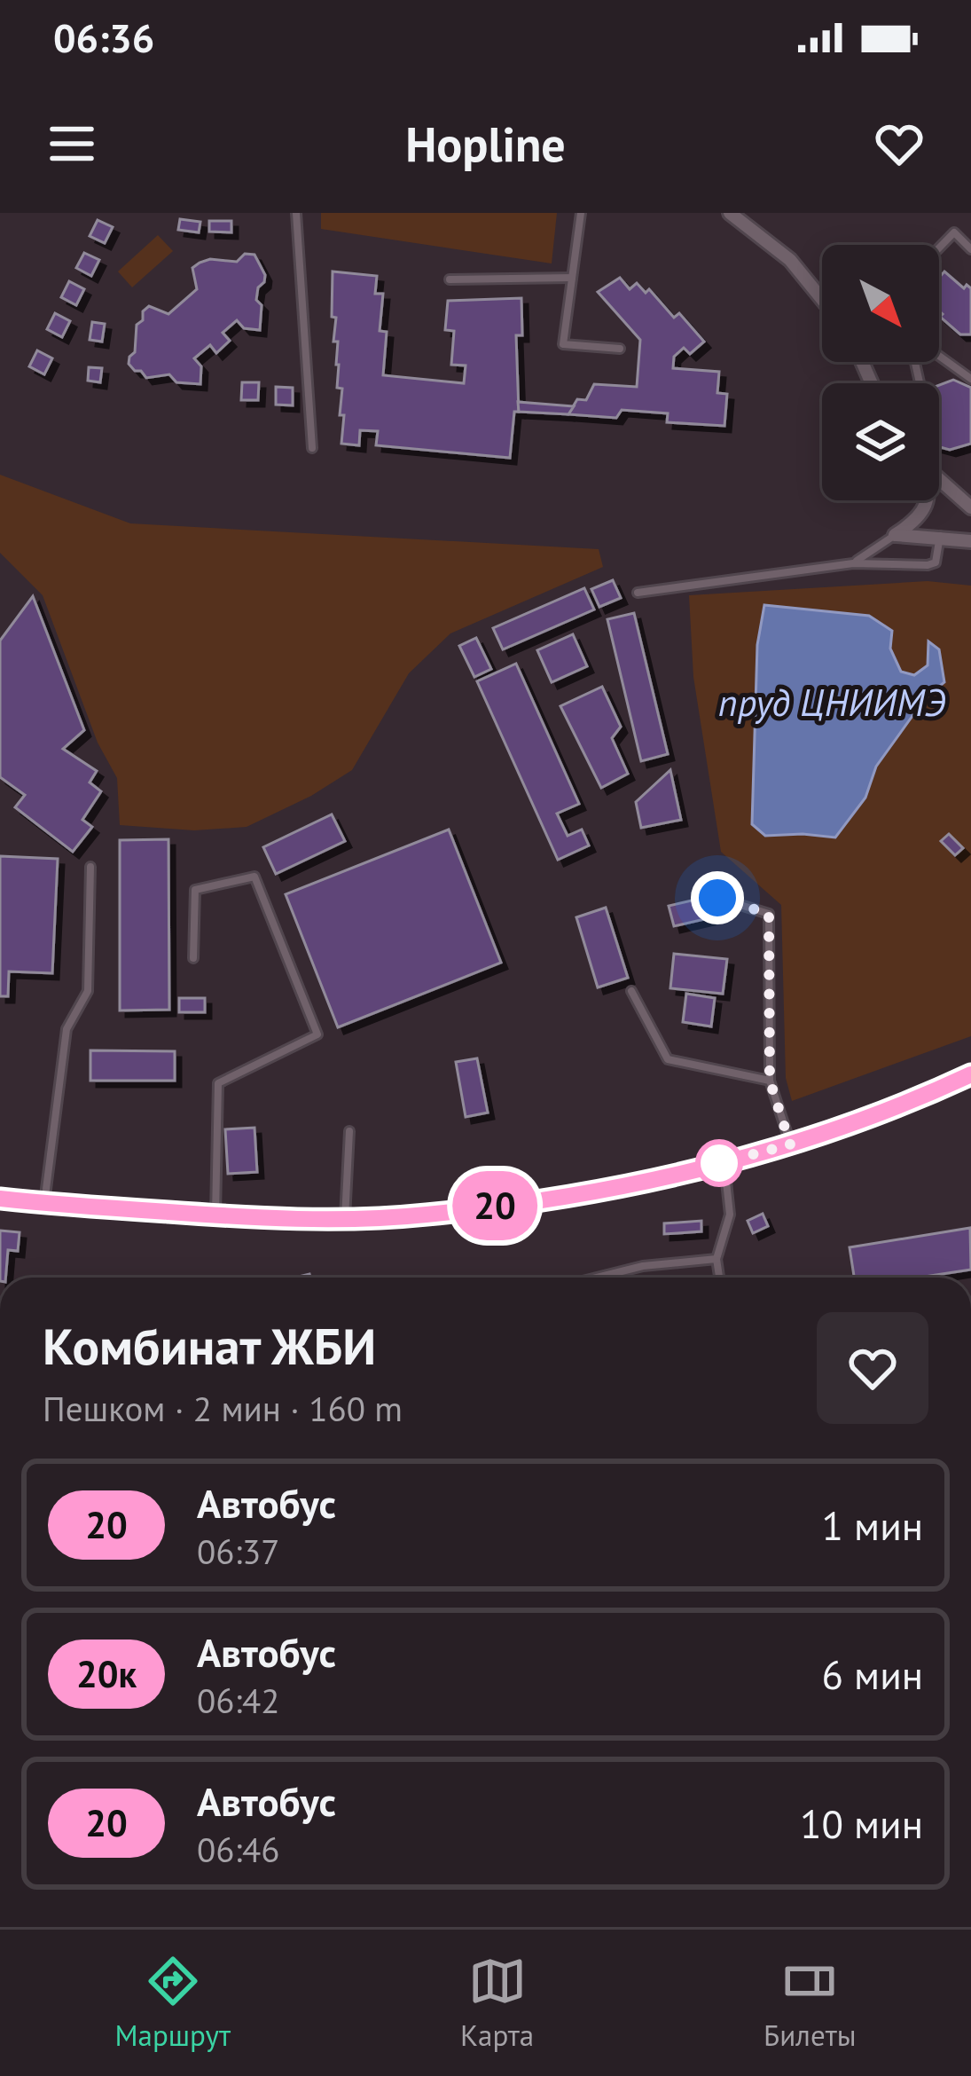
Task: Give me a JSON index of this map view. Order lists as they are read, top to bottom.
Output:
{
  "water": ["пруд ЦНИИМЭ"],
  "lines": ["bus line 20"],
  "north": "bottom right",
  "page": {
    "status": "06:36",
    "header": "Hopline",
    "on_map": "20",
    "heading": ["Комбинат ЖБИ", "Пешком · 2 мин · 160 m"],
    "list": [
      {
        "mark": "20",
        "name": "Автобус",
        "note": "06:37",
        "value": "1 мин"
      },
      {
        "mark": "20к",
        "name": "Автобус",
        "note": "06:42",
        "value": "6 мин"
      },
      {
        "mark": "20",
        "name": "Автобус",
        "note": "06:46",
        "value": "10 мин"
      }
    ],
    "tabs": ["Маршрут", "Карта", "Билеты"]
  }
}
